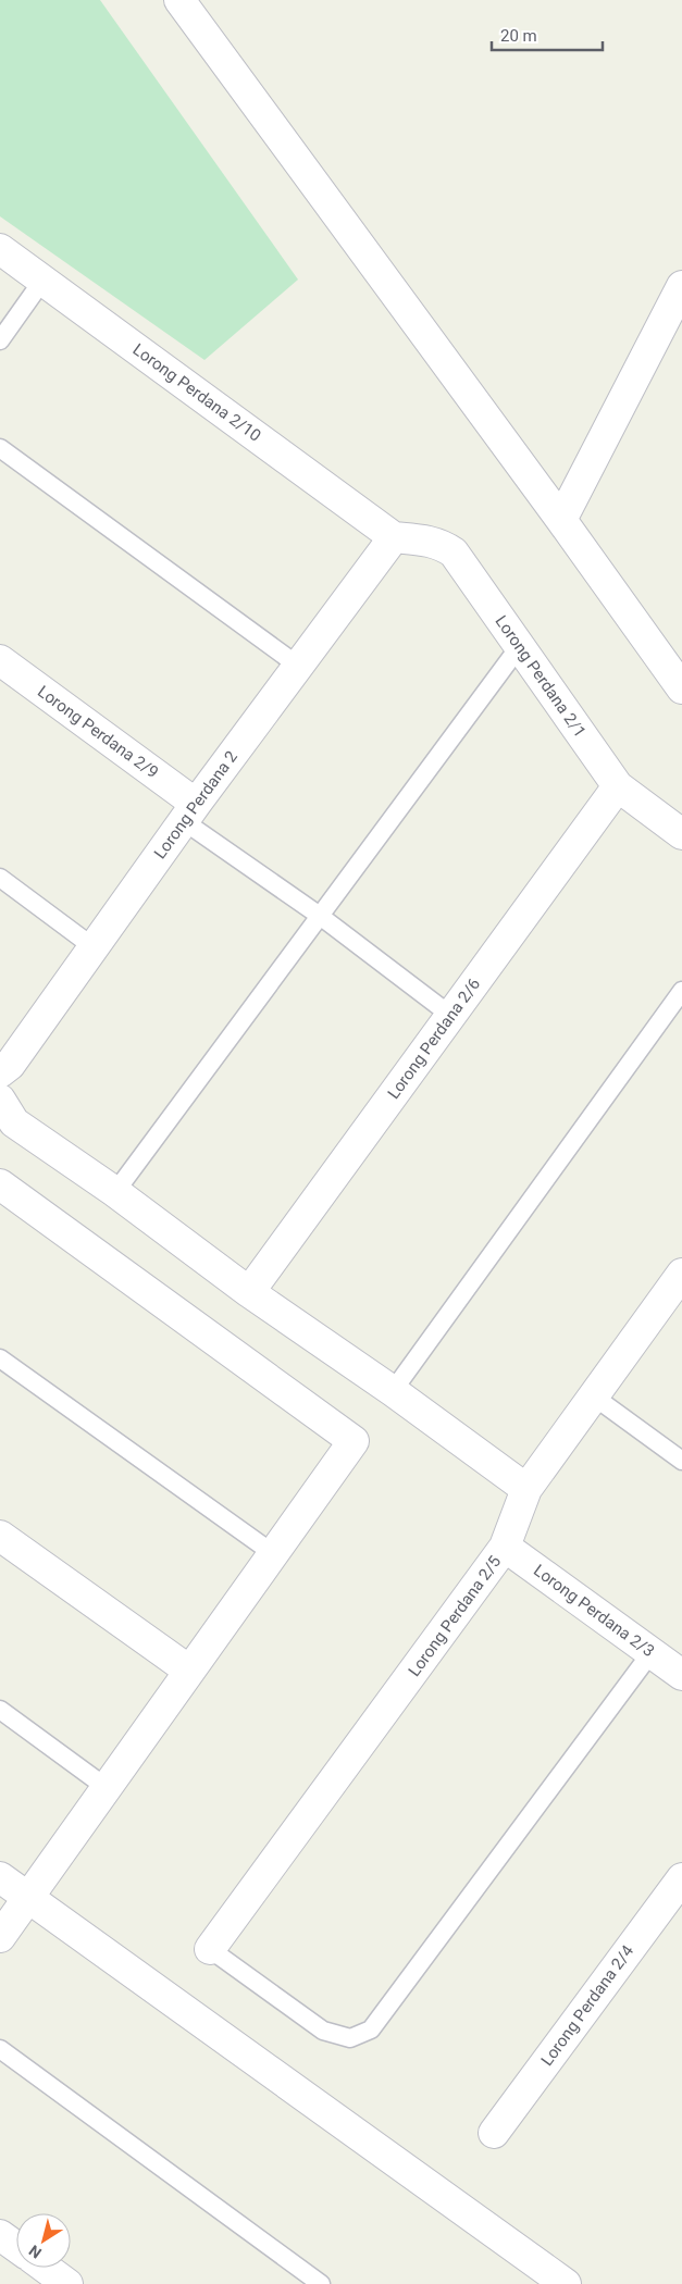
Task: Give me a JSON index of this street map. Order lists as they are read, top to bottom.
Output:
{
  "streets": {
    "street": [
      "Lorong Perdana 2/10",
      "Lorong Perdana 2/1",
      "Lorong Perdana 2/9",
      "Lorong Perdana 2",
      "Lorong Perdana 2/6",
      "Lorong Perdana 2/3",
      "Lorong Perdana 2/5",
      "Lorong Perdana 2/4"
    ]
  },
  "crossings": [
    ["Lorong Perdana 2/10", "Lorong Perdana 2/1"],
    ["Lorong Perdana 2/10", "Lorong Perdana 2"],
    ["Lorong Perdana 2/1", "Lorong Perdana 2"],
    ["Lorong Perdana 2/1", "Lorong Perdana 2/6"],
    ["Lorong Perdana 2/9", "Lorong Perdana 2"],
    ["Lorong Perdana 2/3", "Lorong Perdana 2/5"]
  ],
  "scale_bar": "20 m",
  "north": "bottom left"
}
